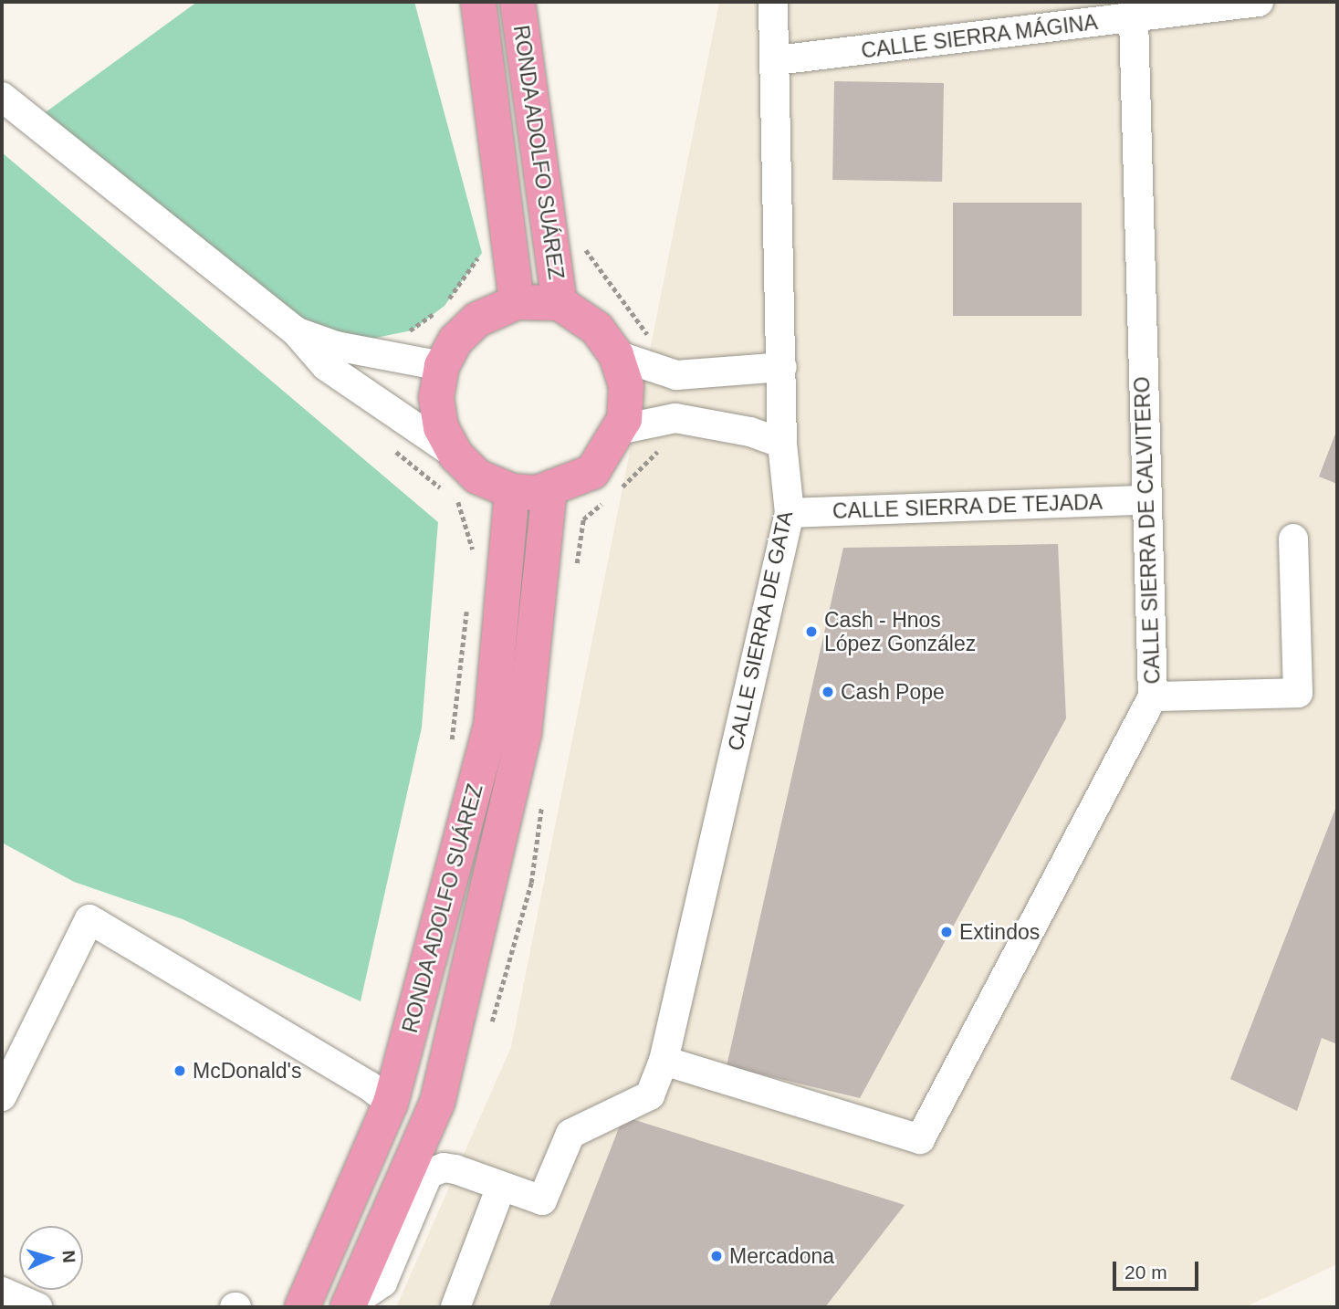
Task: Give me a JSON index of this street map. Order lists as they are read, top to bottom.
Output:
{
  "streets": {
    "main road": ["RONDA ADOLFO SUÁREZ"],
    "street": [
      "CALLE SIERRA MÁGINA",
      "CALLE SIERRA DE TEJADA",
      "CALLE SIERRA DE CALVITERO",
      "CALLE SIERRA DE GATA"
    ]
  },
  "crossings": [
    ["CALLE SIERRA MÁGINA", "CALLE SIERRA DE CALVITERO"],
    ["CALLE SIERRA MÁGINA", "CALLE SIERRA DE GATA"],
    ["CALLE SIERRA DE TEJADA", "CALLE SIERRA DE CALVITERO"],
    ["CALLE SIERRA DE TEJADA", "CALLE SIERRA DE GATA"],
    ["CALLE SIERRA DE CALVITERO", "CALLE SIERRA DE GATA"]
  ],
  "places": [
    "Cash - Hnos López González",
    "Cash Pope",
    "Extindos",
    "McDonald's",
    "Mercadona"
  ],
  "scale_bar": "20 m",
  "north": "right"
}
